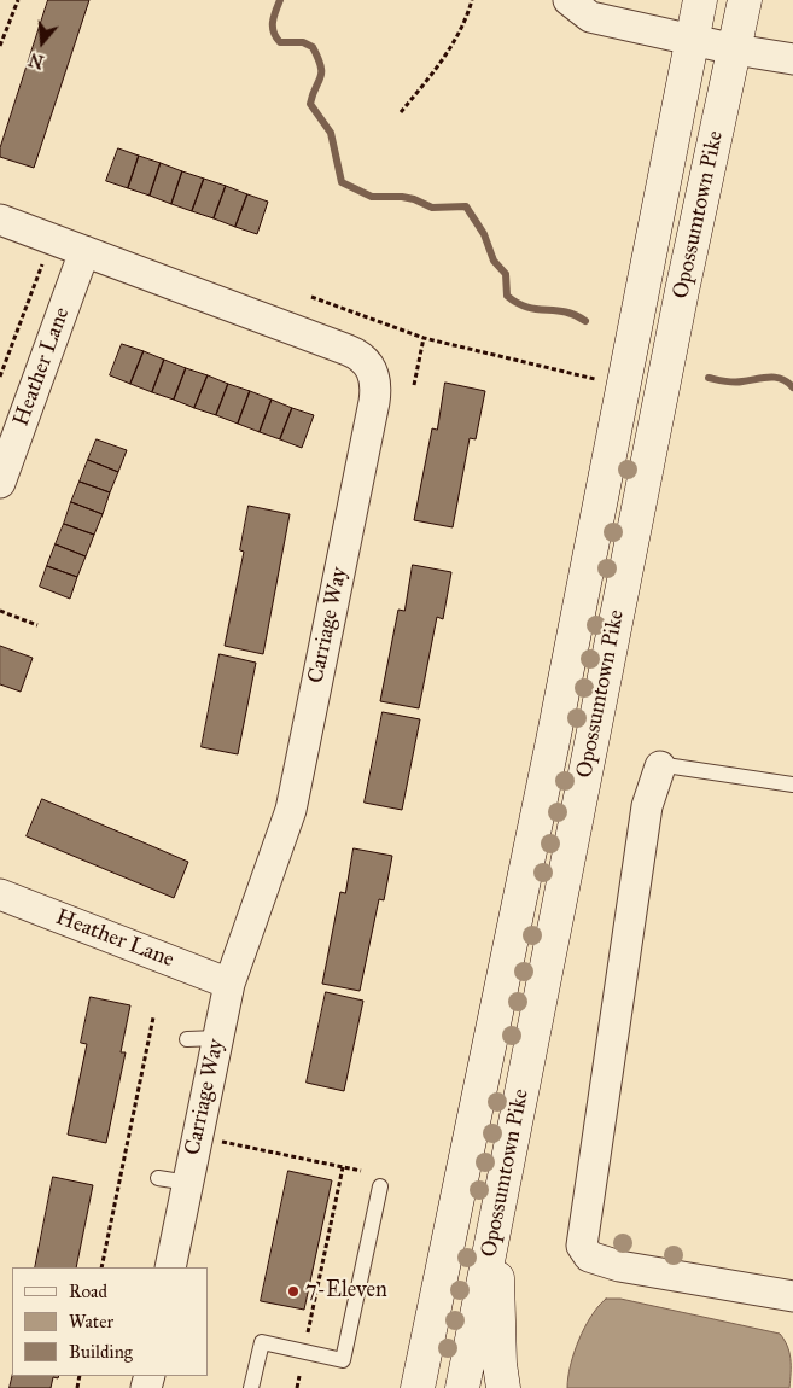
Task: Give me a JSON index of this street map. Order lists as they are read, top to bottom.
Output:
{
  "streets": {
    "main road": ["Opossumtown Pike"],
    "street": ["Heather Lane", "Carriage Way"]
  },
  "crossings": [
    ["Heather Lane", "Carriage Way"]
  ],
  "places": ["7-Eleven"],
  "legend": ["Road", "Water", "Building"],
  "north": "bottom"
}
